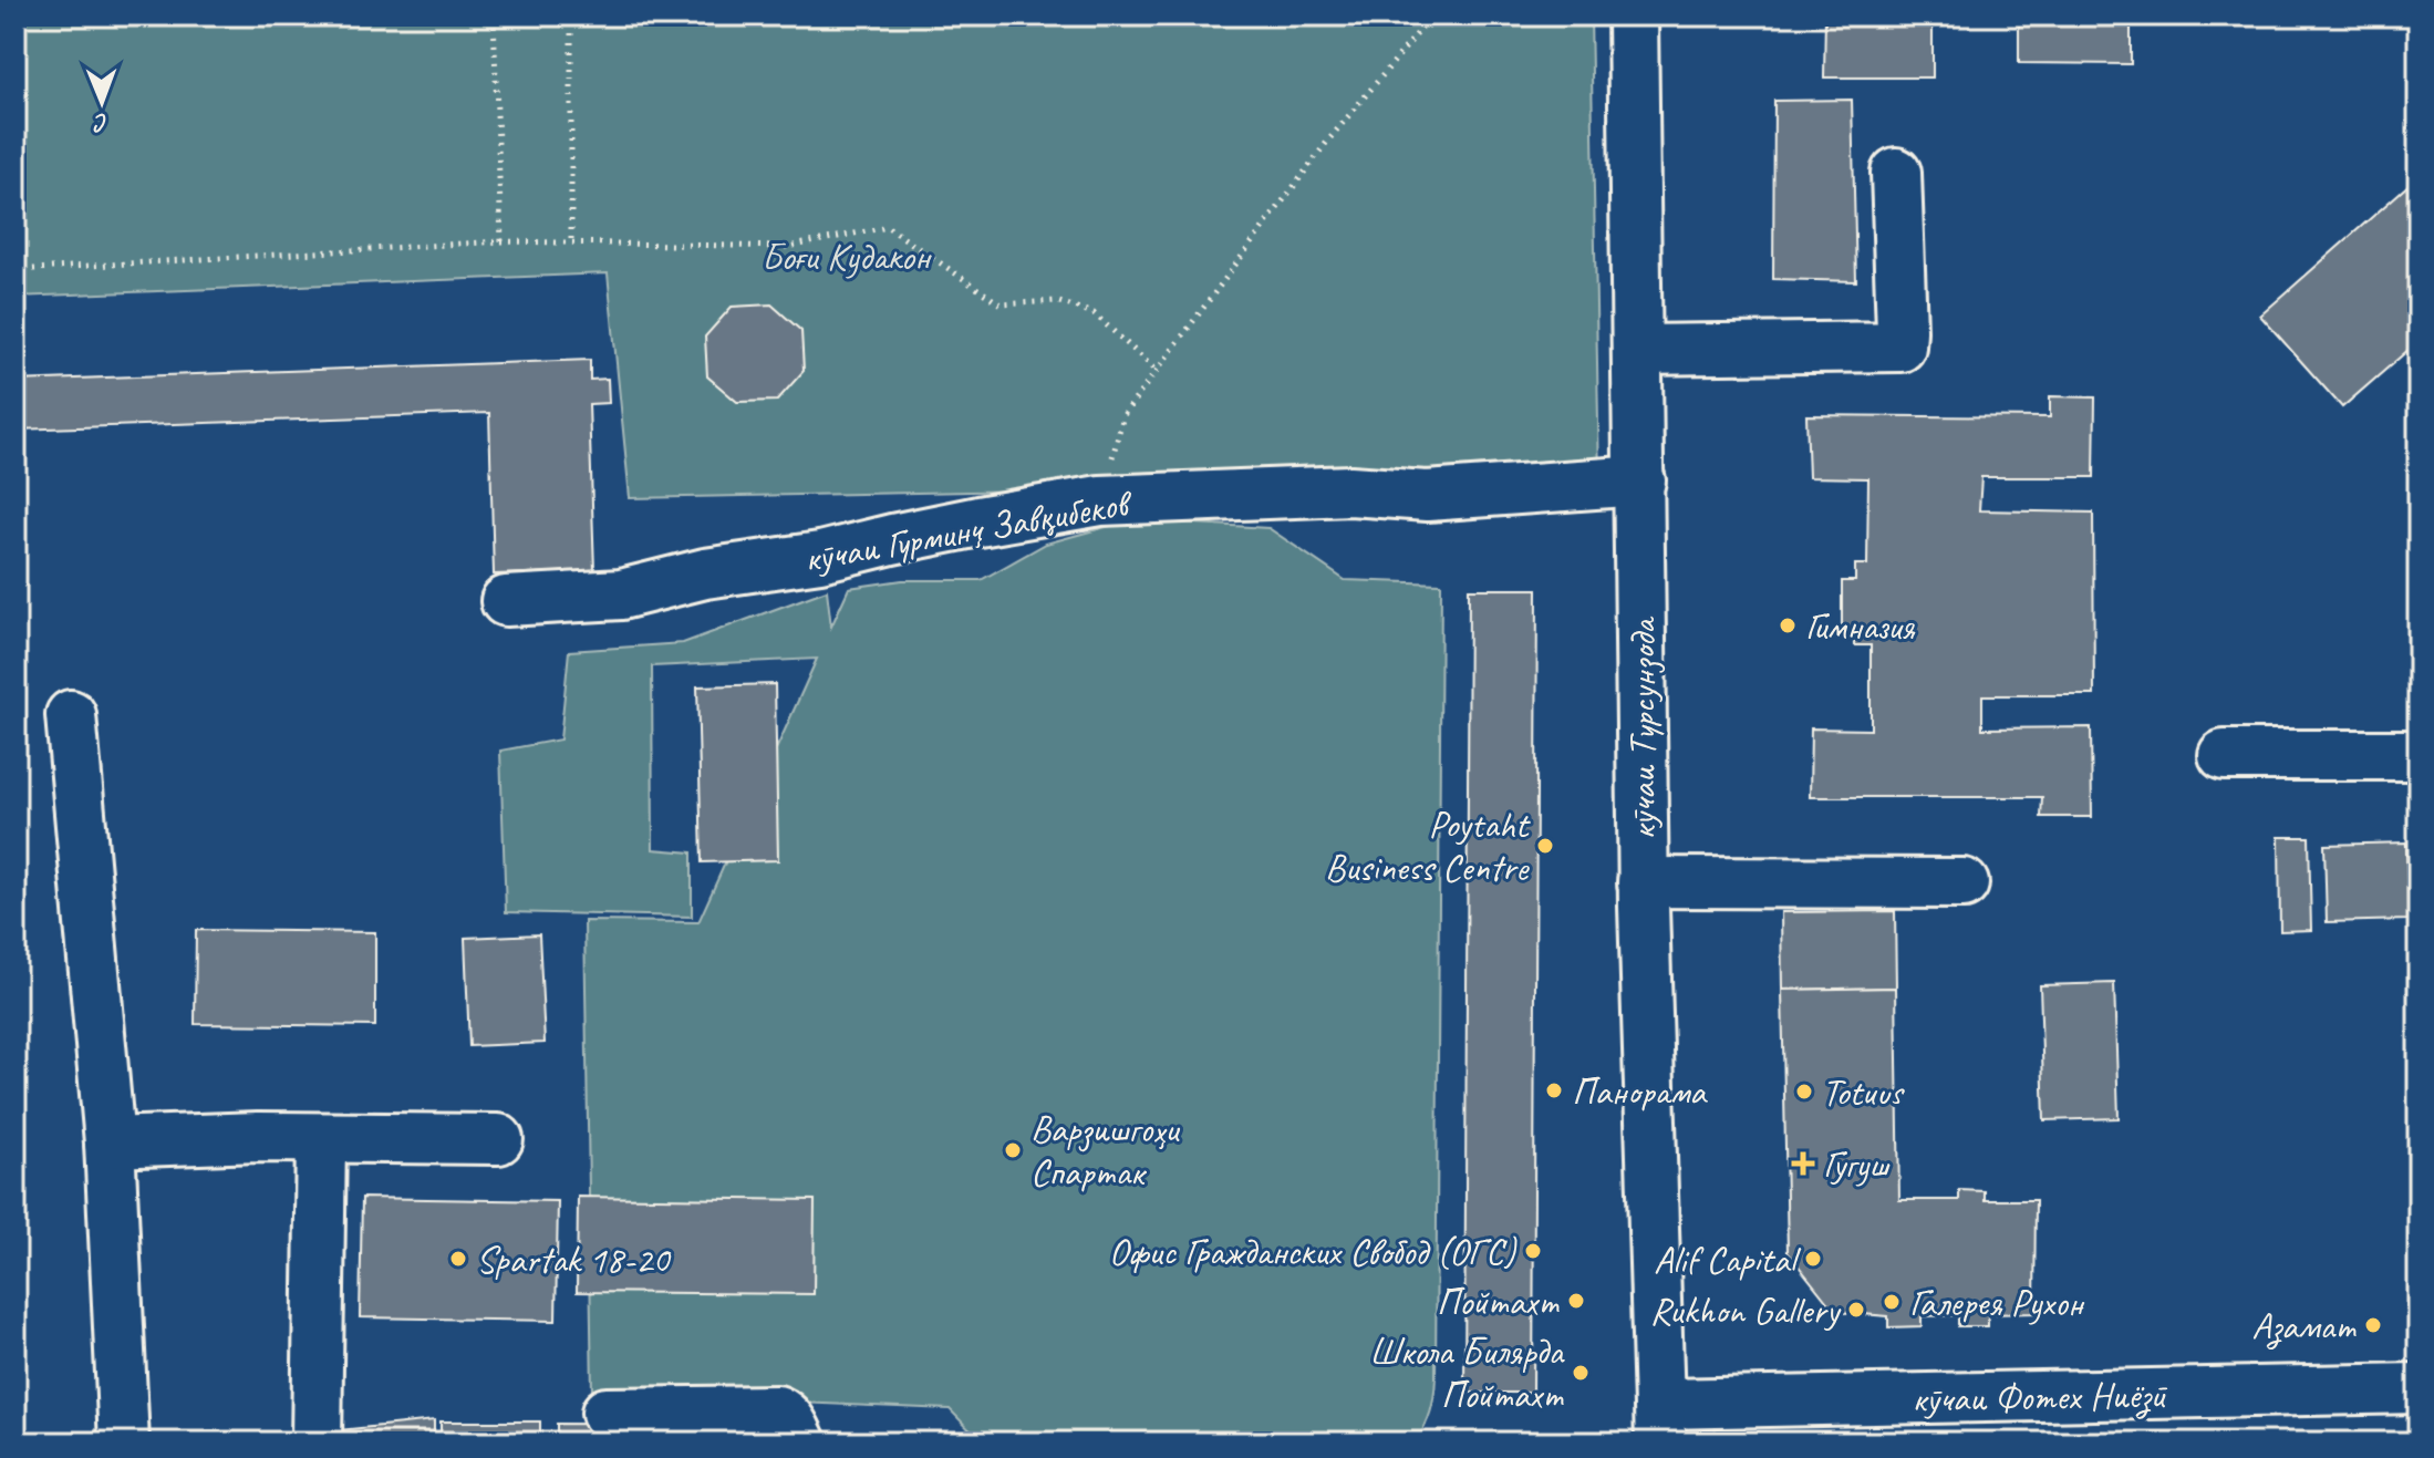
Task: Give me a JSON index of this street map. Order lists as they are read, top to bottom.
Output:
{
  "streets": {
    "street": ["кӯчаи Гурминҷ Завқибеков", "кӯчаи Турсунзода", "кӯчаи Фотех Ниёзӣ"]
  },
  "crossings": [
    ["кӯчаи Гурминҷ Завқибеков", "кӯчаи Турсунзода"],
    ["кӯчаи Турсунзода", "кӯчаи Фотех Ниёзӣ"]
  ],
  "parks": ["Боғи Кудакон"],
  "places": {
    "other": [
      "Гимназия",
      "Poytaht Business Centre",
      "Панорама",
      "Totuus",
      "Варзишгоҳи Спартак",
      "Офис Гражданских Свобод (ОГС)",
      "Spartak 18-20",
      "Alif Capital",
      "Пойтахт",
      "Галерея Рухон",
      "Rukhon Gallery",
      "Азамат",
      "Школа Билярда Пойтахт"
    ],
    "health": ["Гугуш"]
  },
  "north": "bottom"
}
